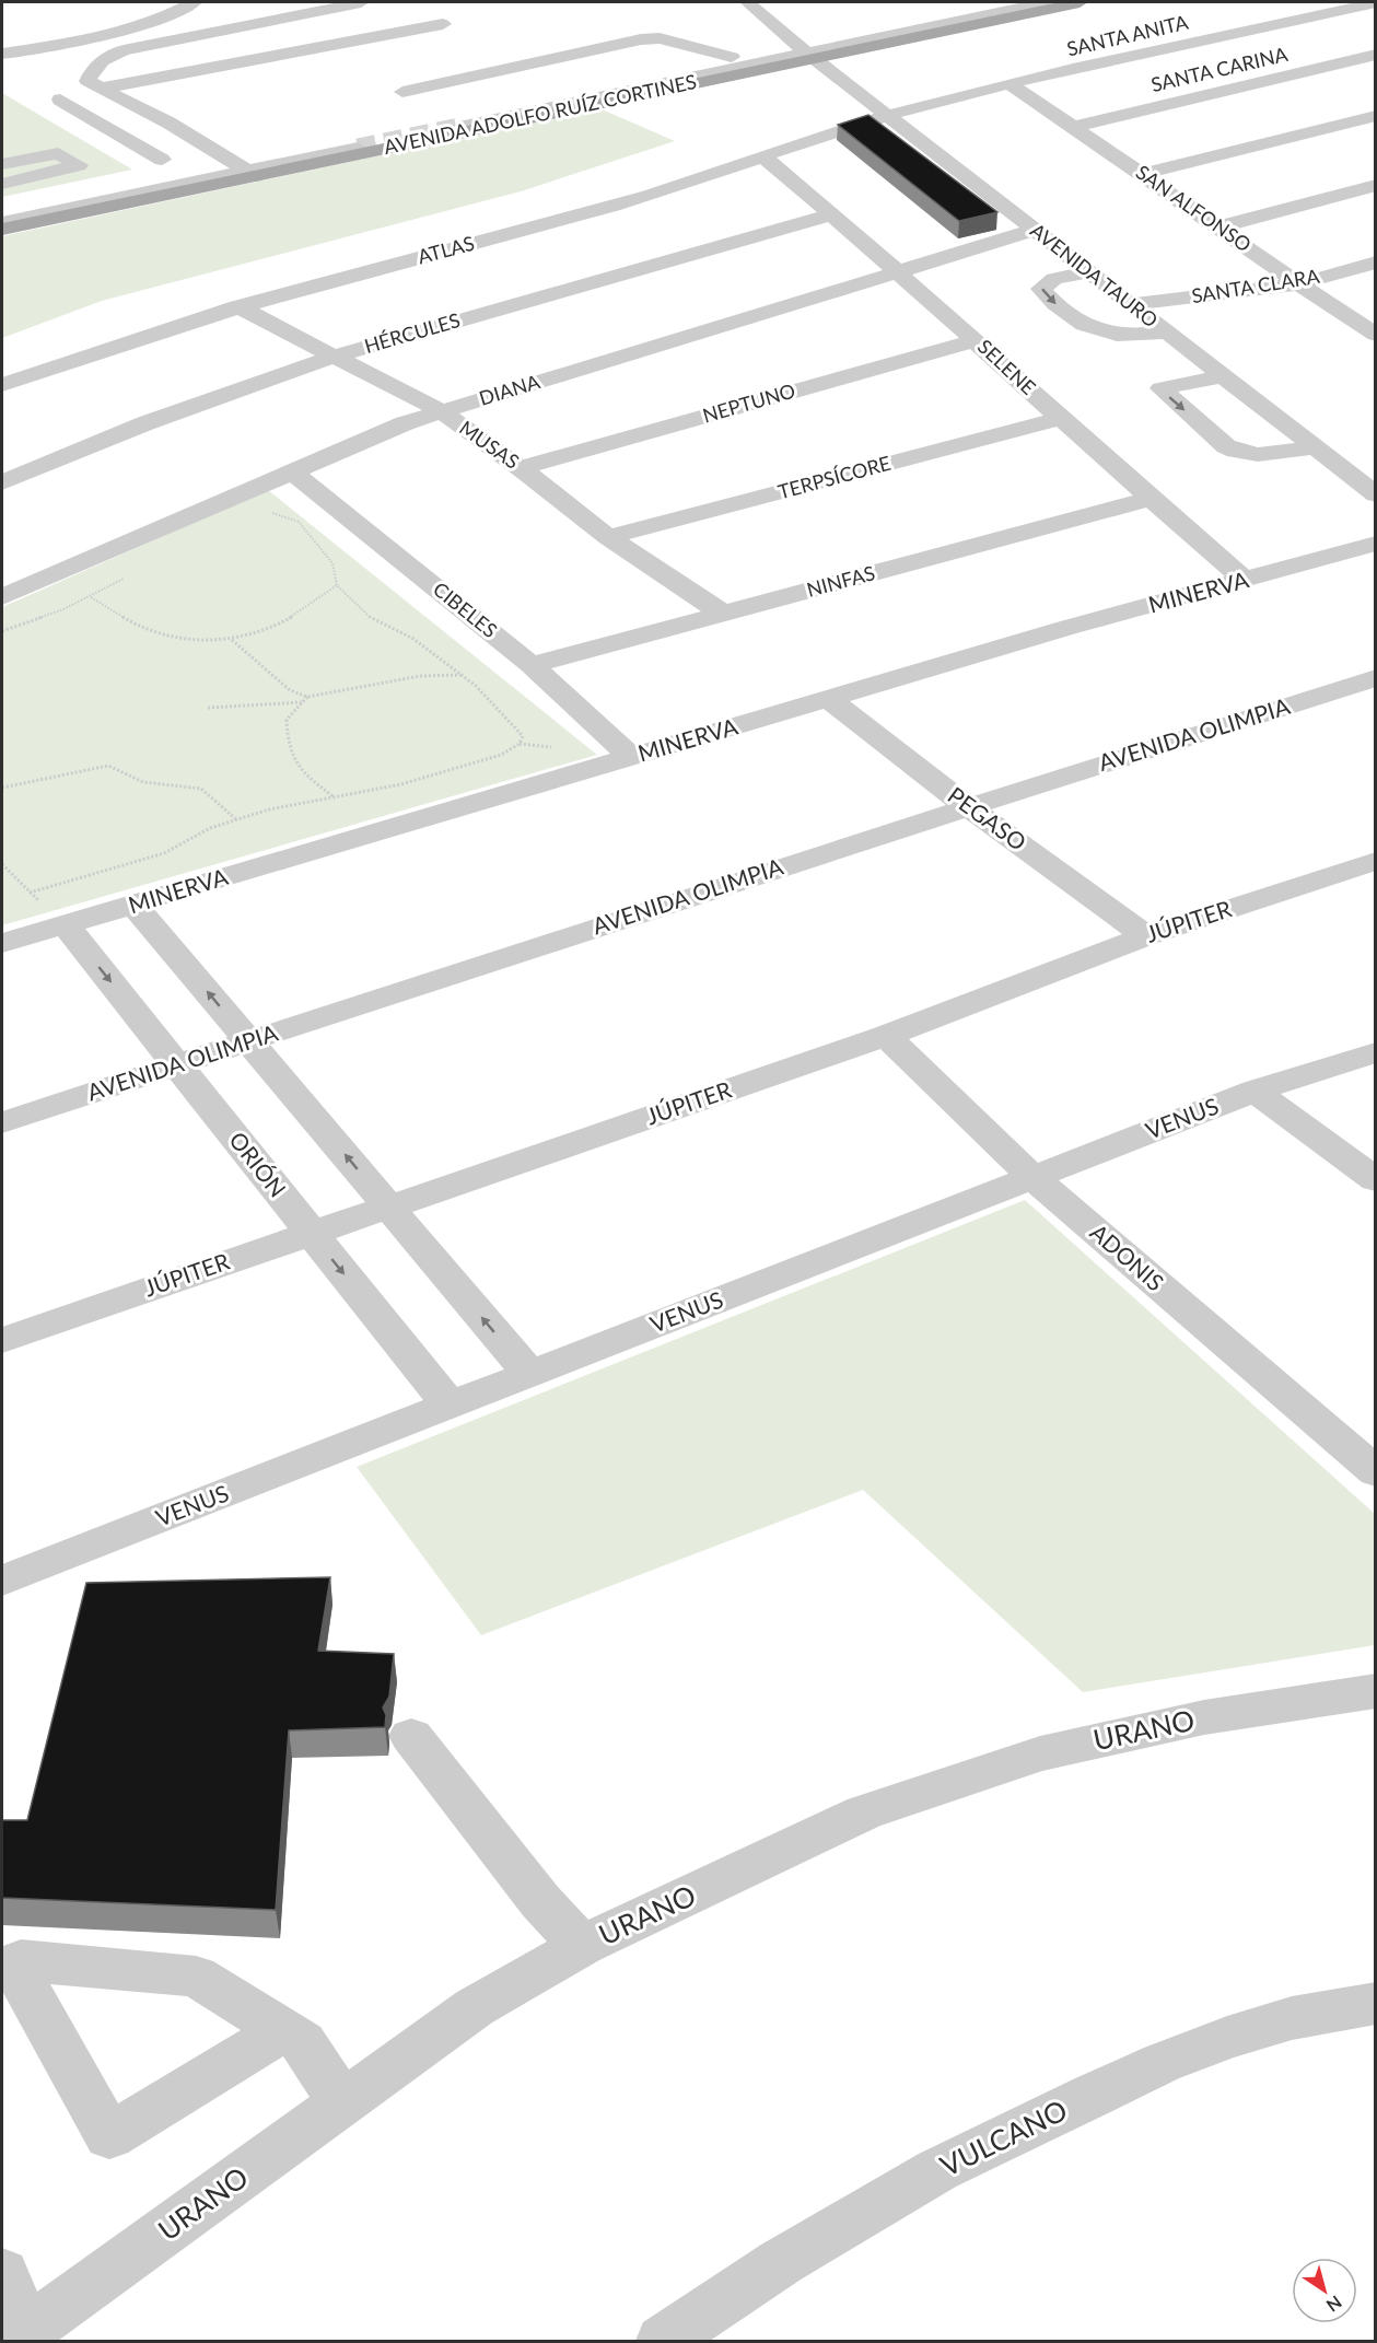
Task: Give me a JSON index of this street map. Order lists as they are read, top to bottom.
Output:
{
  "streets": {
    "main road": ["AVENIDA ADOLFO RUÍZ CORTINES"],
    "street": [
      "SANTA ANITA",
      "SANTA CARINA",
      "SAN ALFONSO",
      "ATLAS",
      "AVENIDA TAURO",
      "SANTA CLARA",
      "HÉRCULES",
      "SELENE",
      "DIANA",
      "NEPTUNO",
      "MUSAS",
      "TERPSÍCORE",
      "NINFAS",
      "MINERVA",
      "CIBELES",
      "AVENIDA OLIMPIA",
      "PEGASO",
      "JÚPITER",
      "VENUS",
      "ORIÓN",
      "ADONIS",
      "URANO",
      "VULCANO"
    ]
  },
  "crossings": [
    ["SANTA ANITA", "SAN ALFONSO"],
    ["SANTA ANITA", "ATLAS"],
    ["SANTA ANITA", "AVENIDA TAURO"],
    ["SANTA CARINA", "SAN ALFONSO"],
    ["AVENIDA ADOLFO RUÍZ CORTINES", "AVENIDA TAURO"],
    ["SAN ALFONSO", "SANTA CLARA"],
    ["ATLAS", "AVENIDA TAURO"],
    ["ATLAS", "SELENE"],
    ["ATLAS", "MUSAS"],
    ["AVENIDA TAURO", "SANTA CLARA"],
    ["AVENIDA TAURO", "DIANA"],
    ["HÉRCULES", "SELENE"],
    ["HÉRCULES", "MUSAS"],
    ["SELENE", "DIANA"],
    ["SELENE", "NEPTUNO"],
    ["SELENE", "TERPSÍCORE"],
    ["SELENE", "NINFAS"],
    ["SELENE", "MINERVA"],
    ["DIANA", "MUSAS"],
    ["DIANA", "CIBELES"],
    ["NEPTUNO", "MUSAS"],
    ["MUSAS", "TERPSÍCORE"],
    ["MUSAS", "NINFAS"],
    ["NINFAS", "CIBELES"],
    ["MINERVA", "CIBELES"],
    ["MINERVA", "PEGASO"],
    ["MINERVA", "ORIÓN"],
    ["AVENIDA OLIMPIA", "PEGASO"],
    ["AVENIDA OLIMPIA", "ORIÓN"],
    ["PEGASO", "JÚPITER"],
    ["JÚPITER", "ORIÓN"],
    ["JÚPITER", "ADONIS"],
    ["VENUS", "ORIÓN"],
    ["VENUS", "ADONIS"]
  ],
  "north": "bottom right"
}
